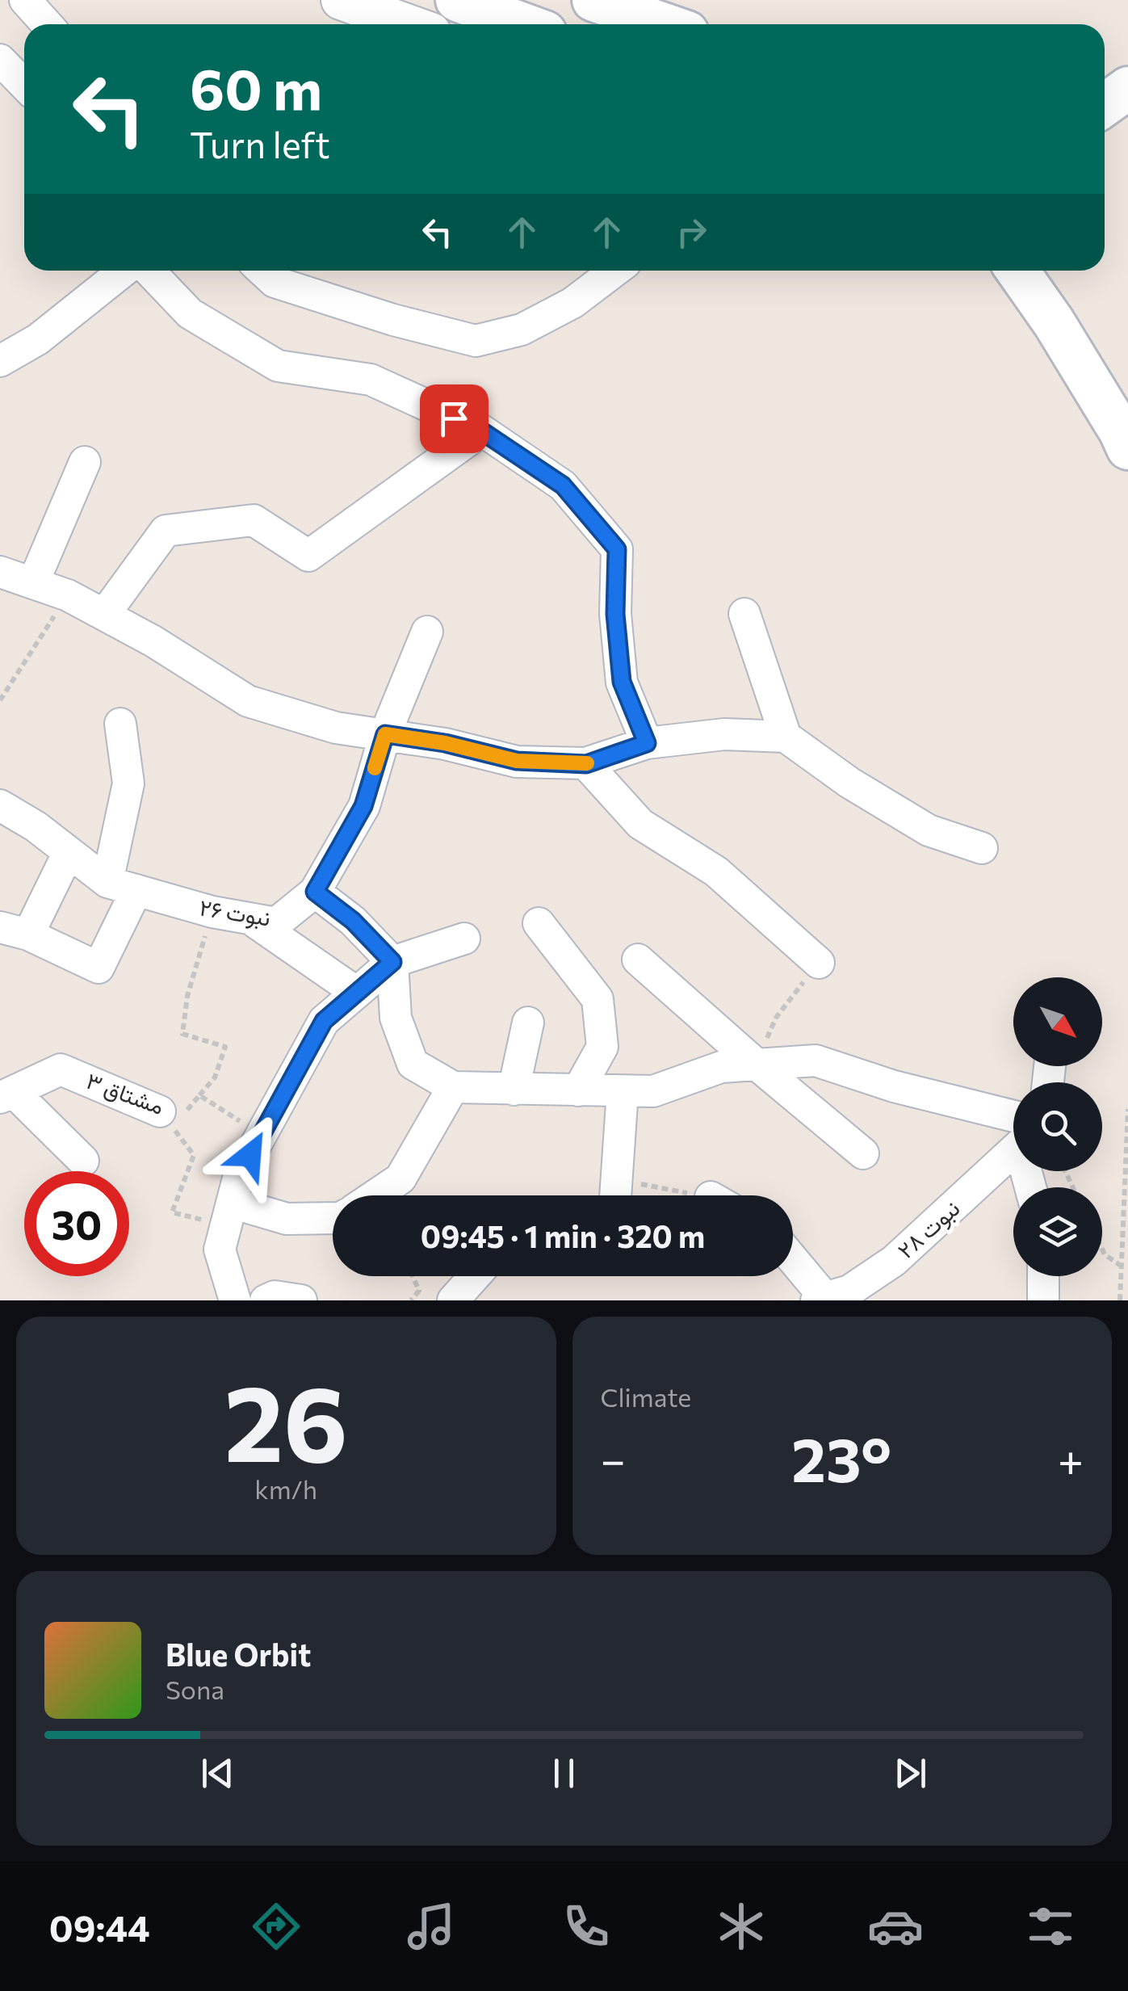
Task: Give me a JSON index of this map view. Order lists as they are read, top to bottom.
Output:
{
  "streets": {
    "street": ["نبوت ۲۶", "مشتاق ۳", "نبوت ۲۸"]
  },
  "north": "bottom right",
  "page": {
    "turn": ["60 m", "Turn left"],
    "limit": "30",
    "trip": "09:45 · 1 min · 320 m",
    "tile": [
      ["26", "km/h"],
      "Climate"
    ],
    "heat": ["−", "23°", "+"],
    "song": ["Blue Orbit", "Sona"],
    "tabs": "09:44"
  }
}
